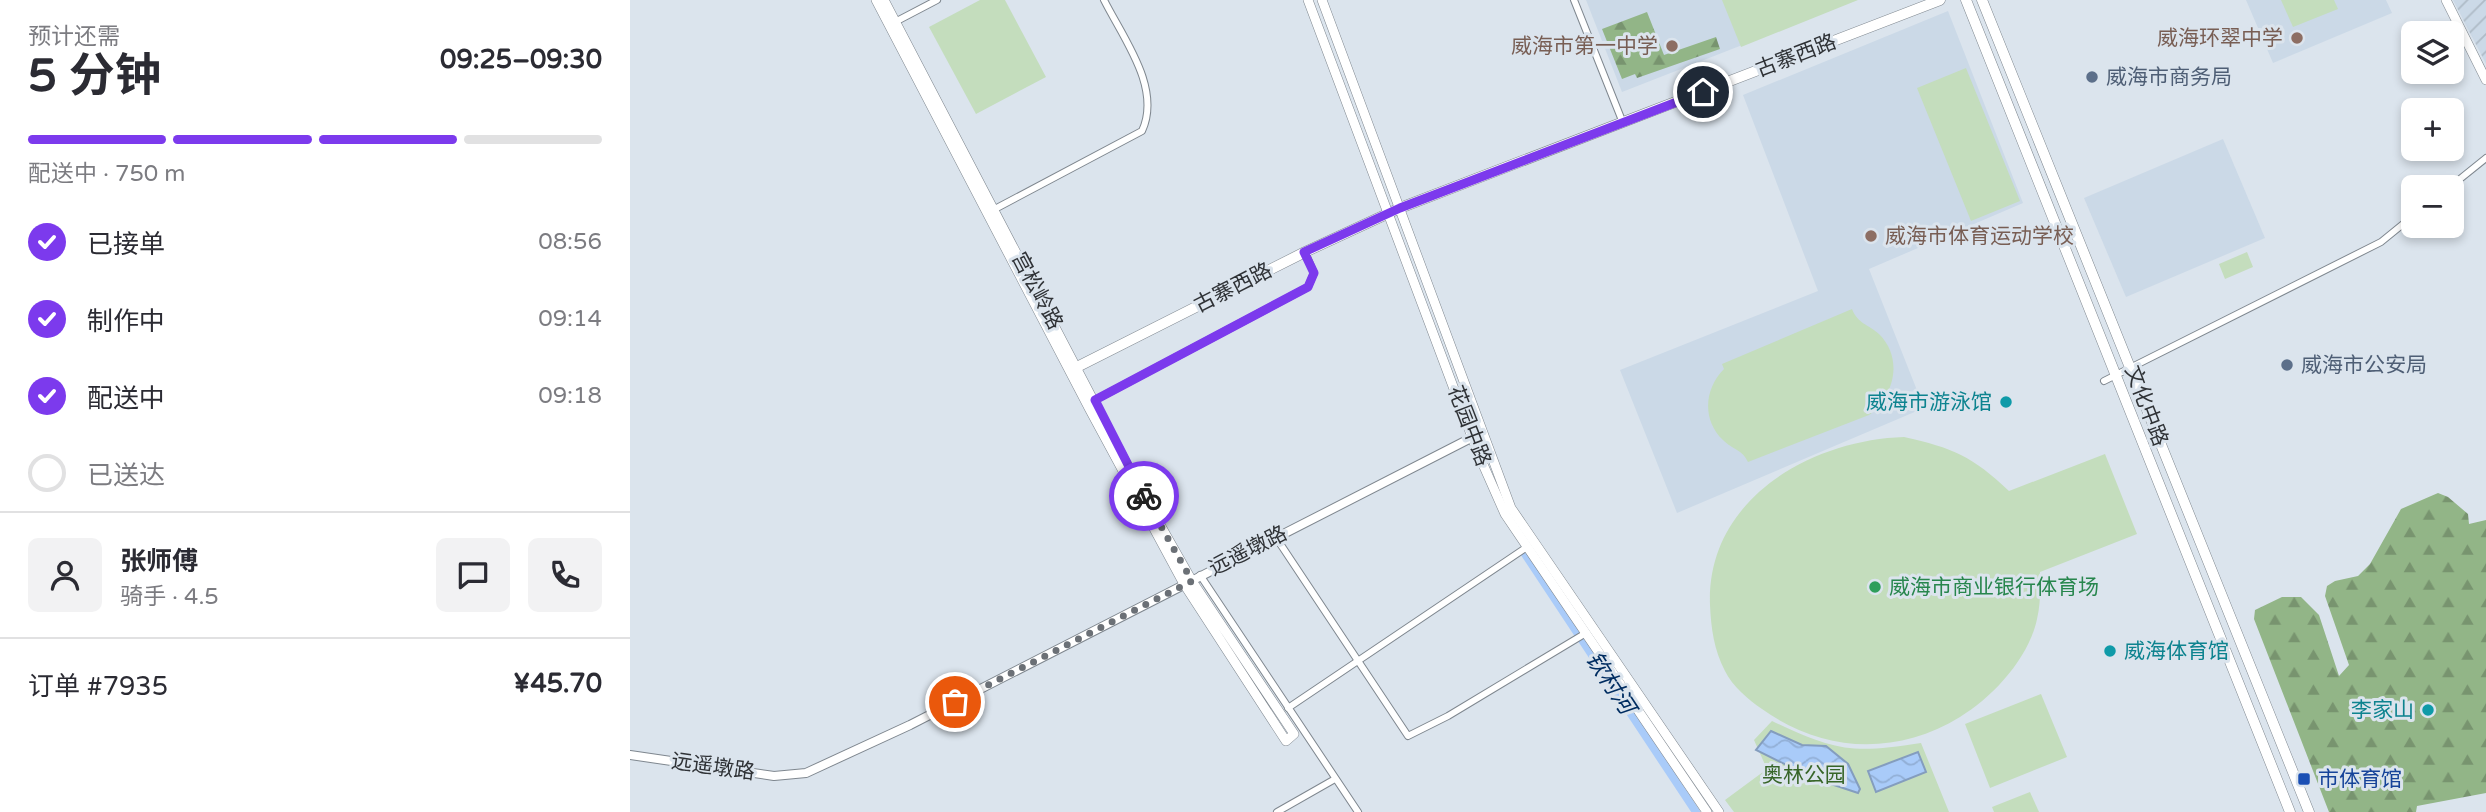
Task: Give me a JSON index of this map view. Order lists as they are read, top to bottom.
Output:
{
  "streets": {
    "main road": [
      "古寨西路",
      "宫松岭路",
      "文化中路",
      "花园中路"
    ],
    "street": ["远遥墩路"]
  },
  "crossings": [
    ["古寨西路", "宫松岭路"],
    ["古寨西路", "花园中路"],
    ["宫松岭路", "远遥墩路"],
    ["花园中路", "远遥墩路"]
  ],
  "water": ["钦村河"],
  "parks": ["奥林公园"],
  "places": {
    "other": [
      "威海环翠中学",
      "威海市第一中学",
      "威海市商务局",
      "威海市体育运动学校",
      "威海市公安局",
      "威海市游泳馆",
      "威海市商业银行体育场",
      "威海体育馆",
      "李家山"
    ],
    "transit": ["市体育馆"]
  },
  "page": {
    "heading": ["5 分钟", "预计还需", "09:25–09:30"],
    "panel": [
      "张师傅",
      "骑手 · 4.5",
      "订单 #7935",
      "¥45.70"
    ],
    "map_buttons": ["+", "−"],
    "bar": "配送中 · 750 m",
    "list": [
      ["已接单", "08:56"],
      ["制作中", "09:14"],
      ["配送中", "09:18"],
      "已送达"
    ]
  }
}
